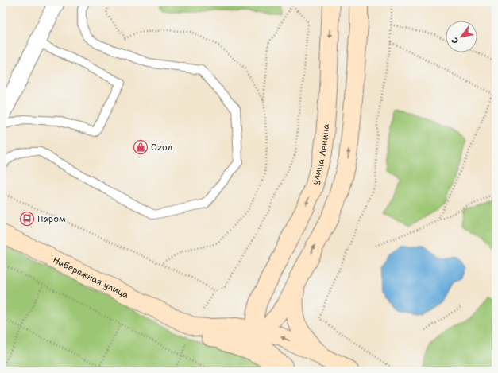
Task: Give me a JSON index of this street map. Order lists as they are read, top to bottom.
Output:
{
  "streets": {
    "main road": ["улица Ленина", "Набережная улица"]
  },
  "crossings": [
    ["улица Ленина", "Набережная улица"]
  ],
  "places": {
    "shop": ["Ozon"],
    "bus stop": ["Паром"]
  },
  "north": "bottom left"
}
